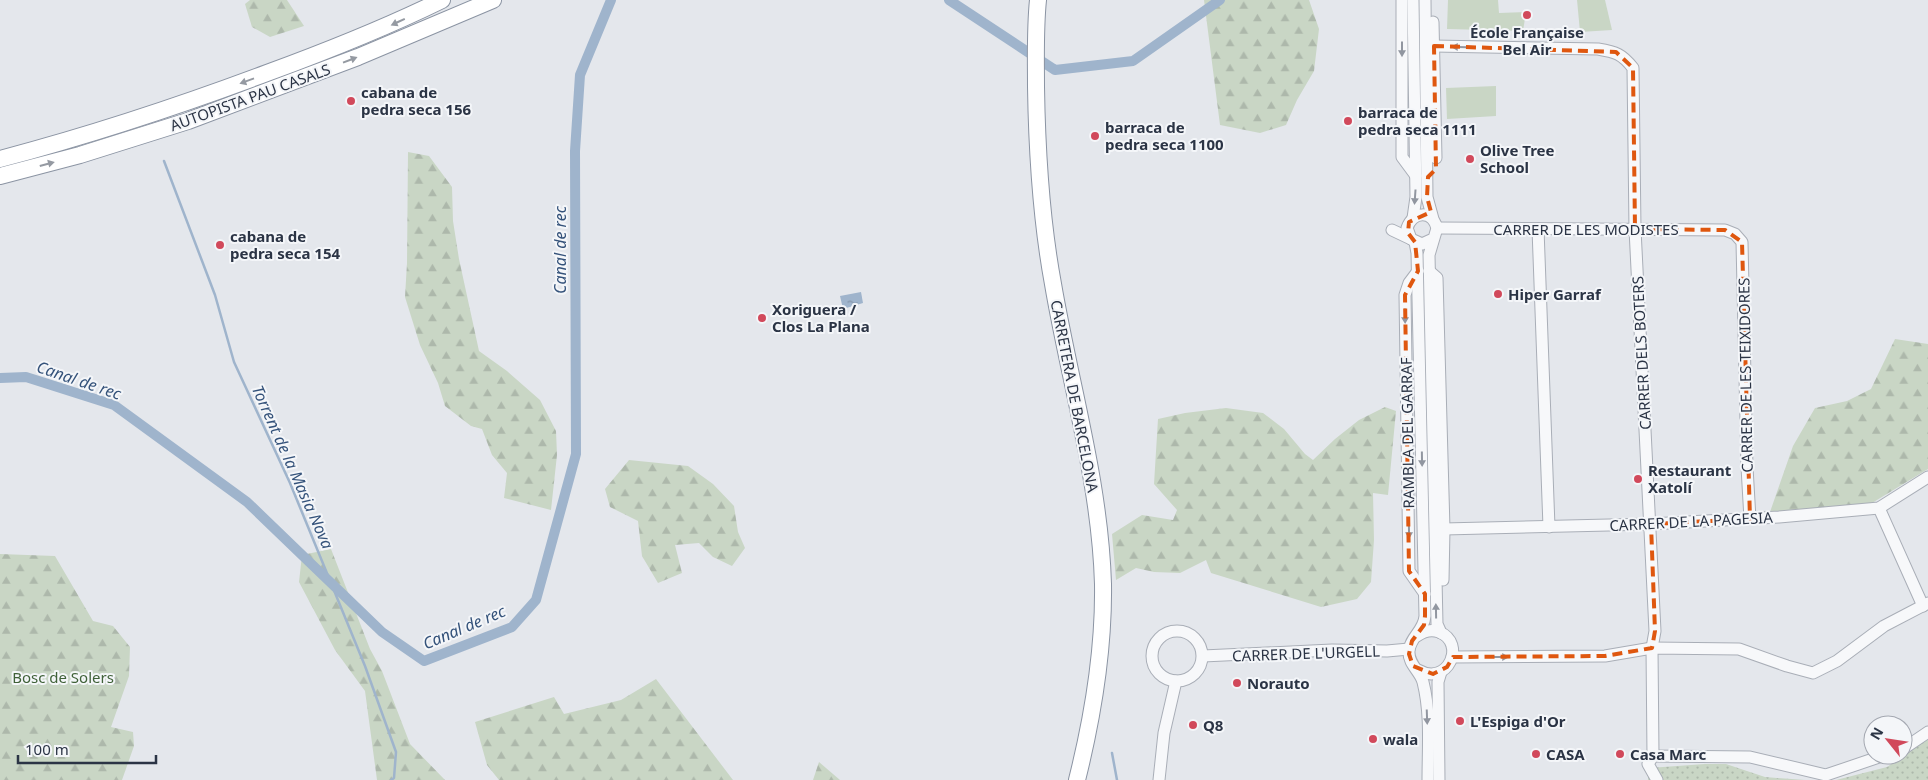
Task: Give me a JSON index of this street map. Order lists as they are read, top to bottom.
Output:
{
  "streets": {
    "highway": ["AUTOPISTA PAU CASALS", "CARRETERA DE BARCELONA"],
    "street": [
      "CARRER DE LES MODISTES",
      "CARRER DELS BOTERS",
      "CARRER DE LES TEIXIDORES",
      "RAMBLA DEL GARRAF",
      "CARRER DE LA PAGESIA",
      "CARRER DE L'URGELL"
    ]
  },
  "crossings": [
    ["CARRER DE LES MODISTES", "CARRER DELS BOTERS"],
    ["CARRER DE LES MODISTES", "CARRER DE LES TEIXIDORES"],
    ["CARRER DE LES MODISTES", "RAMBLA DEL GARRAF"],
    ["CARRER DELS BOTERS", "CARRER DE LA PAGESIA"],
    ["CARRER DE LES TEIXIDORES", "CARRER DE LA PAGESIA"],
    ["RAMBLA DEL GARRAF", "CARRER DE LA PAGESIA"],
    ["RAMBLA DEL GARRAF", "CARRER DE L'URGELL"]
  ],
  "water": ["Canal de rec", "Torrent de la Masia Nova"],
  "parks": ["Bosc de Solers"],
  "places": [
    "École Française Bel Air",
    "cabana de pedra seca 156",
    "barraca de pedra seca 1111",
    "barraca de pedra seca 1100",
    "Olive Tree School",
    "cabana de pedra seca 154",
    "Hiper Garraf",
    "Xoriguera / Clos La Plana",
    "Restaurant Xatolí",
    "Norauto",
    "L'Espiga d'Or",
    "Q8",
    "wala",
    "CASA",
    "Casa Marc"
  ],
  "scale_bar": "100 m",
  "north": "top left"
}
